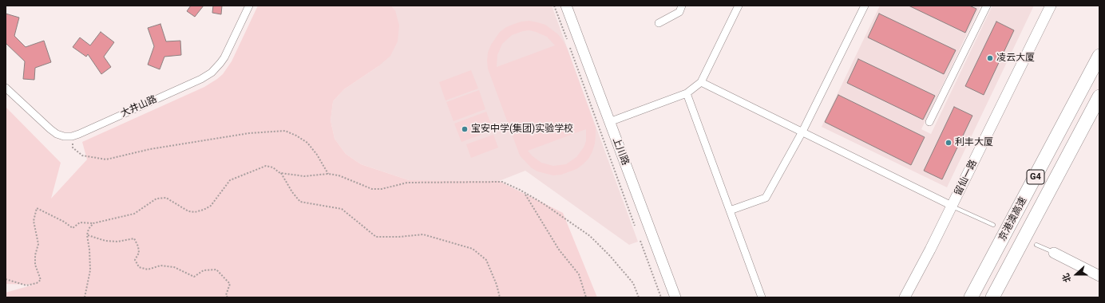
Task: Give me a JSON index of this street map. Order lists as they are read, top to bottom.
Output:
{
  "streets": {
    "highway": ["G4", "京港澳高速"],
    "main road": ["上川路", "留仙一路"],
    "street": ["大井山路"]
  },
  "places": ["凌云大厦", "宝安中学(集团)实验学校", "利丰大厦"],
  "north": "left"
}
